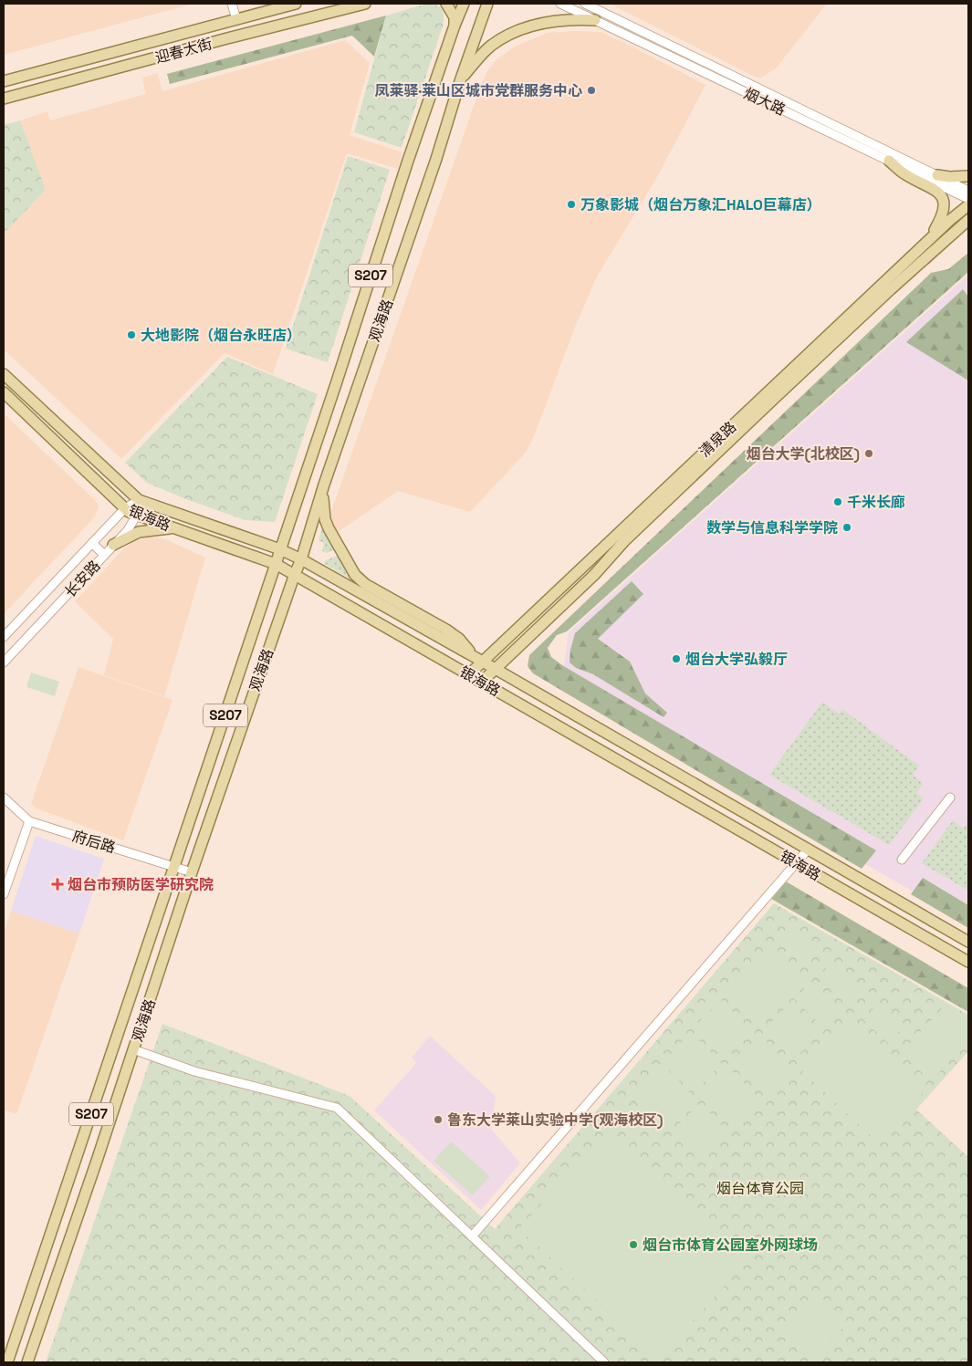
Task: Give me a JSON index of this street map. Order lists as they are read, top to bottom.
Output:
{
  "streets": {
    "main road": [
      "迎春大街",
      "S207",
      "观海路",
      "清泉路",
      "银海路"
    ],
    "street": ["烟大路", "长安路", "府后路"]
  },
  "crossings": [
    ["观海路", "银海路"],
    ["观海路", "府后路"],
    ["清泉路", "银海路"],
    ["银海路", "长安路"]
  ],
  "parks": ["烟台体育公园"],
  "places": {
    "other": [
      "凤莱驿·莱山区城市党群服务中心",
      "万象影城（烟台万象汇HALO巨幕店）",
      "大地影院（烟台永旺店）",
      "烟台大学(北校区)",
      "千米长廊",
      "数学与信息科学学院",
      "烟台大学弘毅厅",
      "鲁东大学莱山实验中学(观海校区)",
      "烟台市体育公园室外网球场"
    ],
    "health": ["烟台市预防医学研究院"]
  }
}
